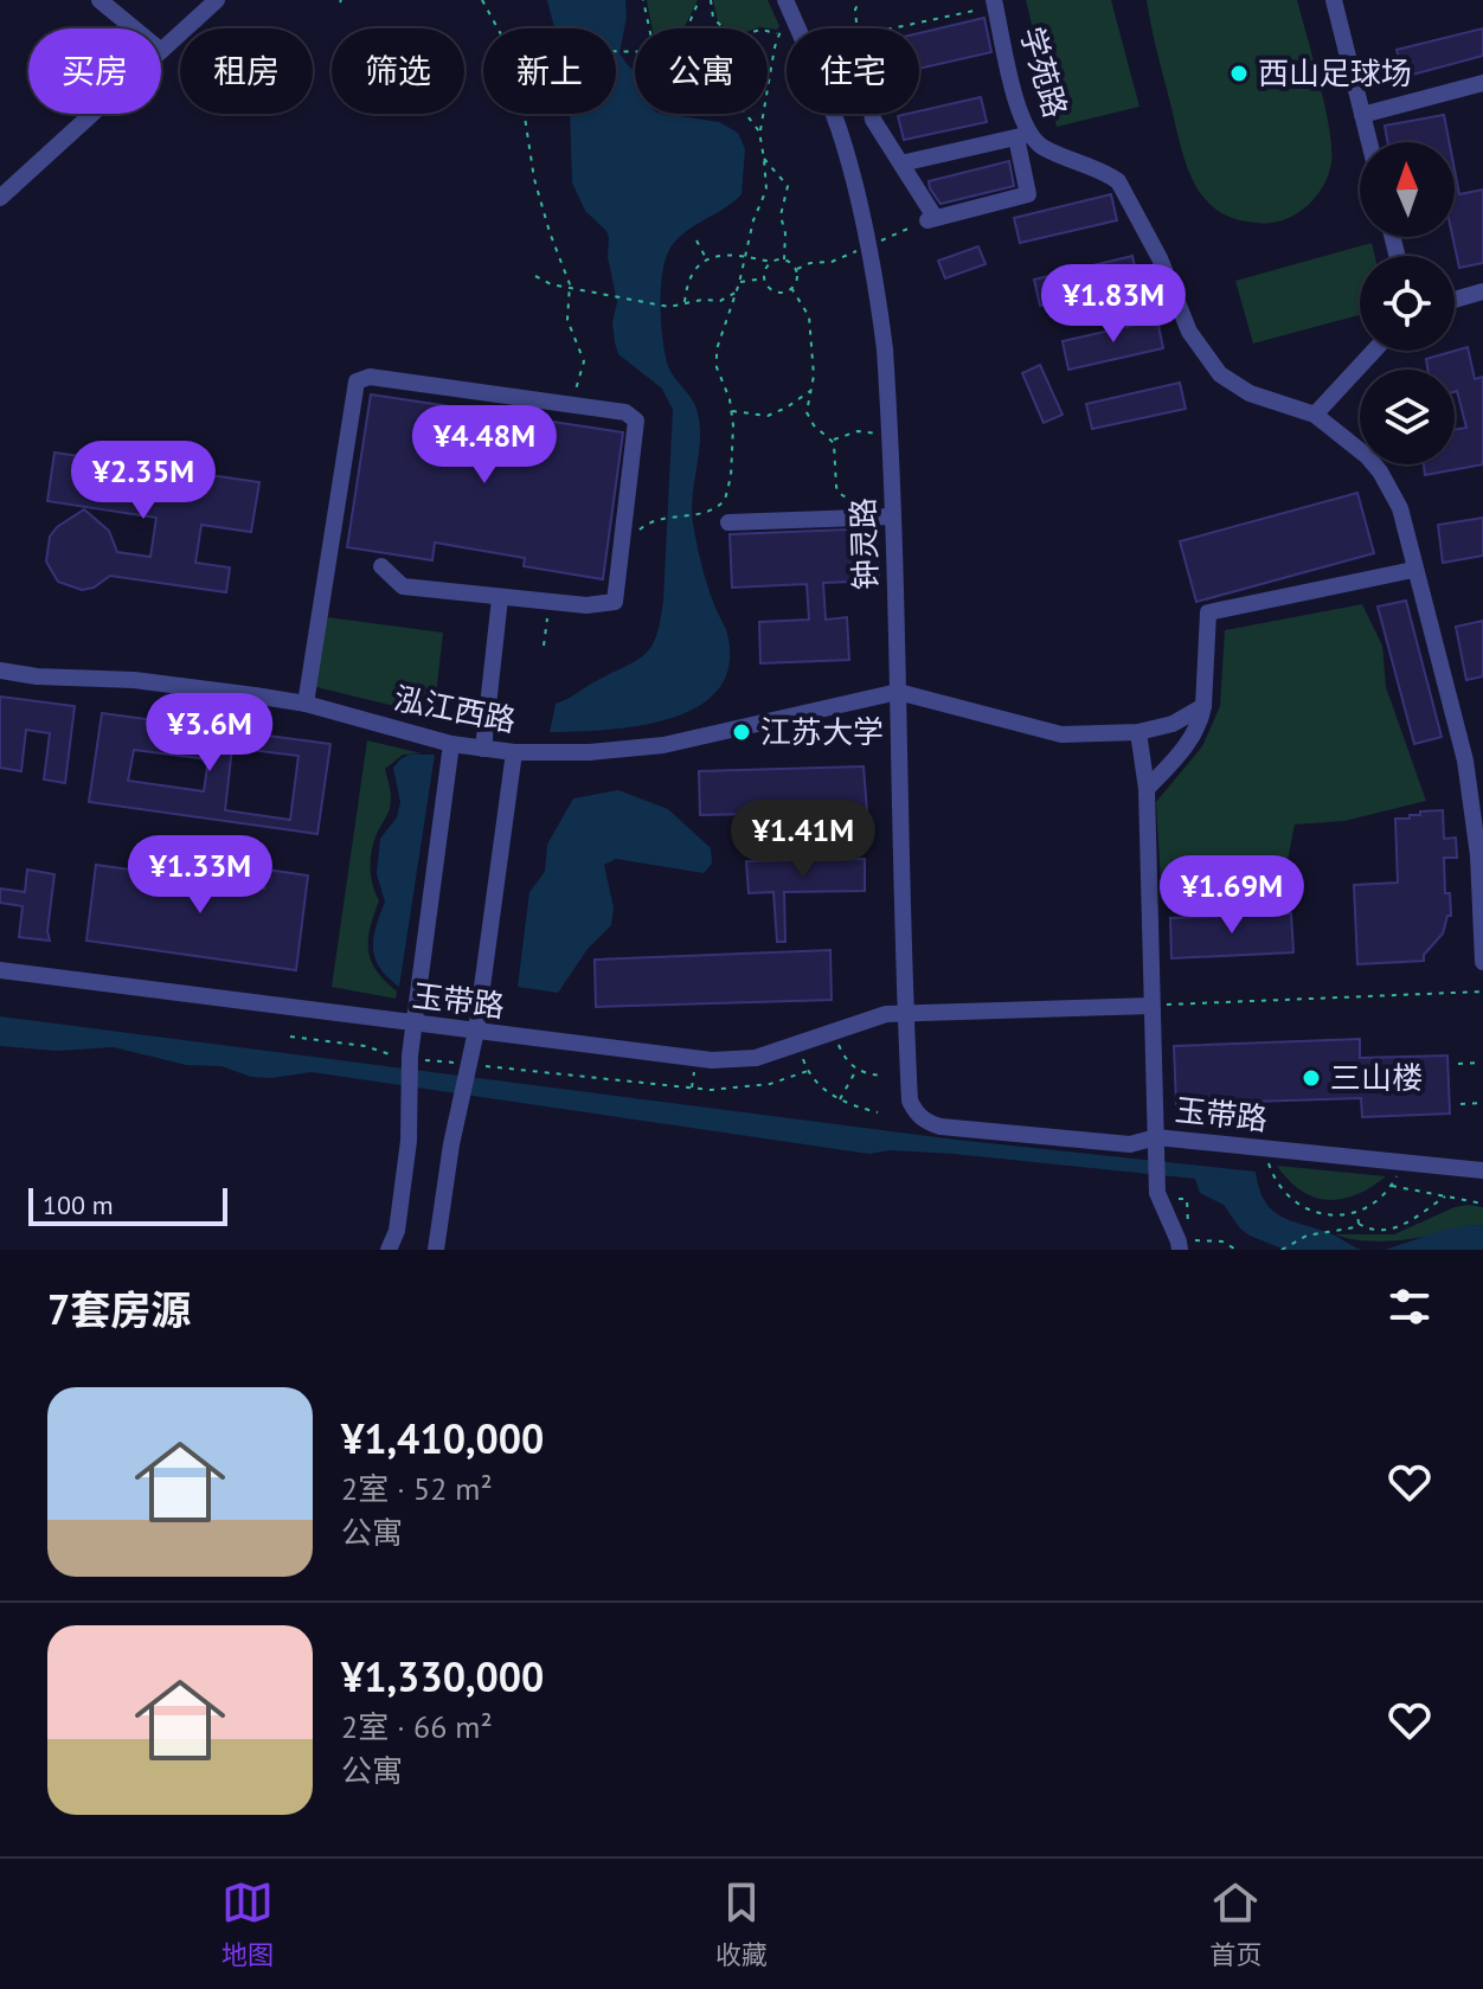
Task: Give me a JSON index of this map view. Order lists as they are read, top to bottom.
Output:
{
  "streets": {
    "lane": [
      "学苑路",
      "钟灵路",
      "泓江西路",
      "玉带路"
    ]
  },
  "crossings": [
    ["钟灵路", "泓江西路"],
    ["钟灵路", "玉带路"]
  ],
  "places": ["西山足球场", "江苏大学", "三山楼"],
  "scale_bar": "100 m",
  "north": "top",
  "page": {
    "chip": [
      "买房",
      "租房",
      "筛选",
      "新上",
      "公寓",
      "住宅"
    ],
    "price": [
      "¥1.83M",
      "¥4.48M",
      "¥2.35M",
      "¥3.6M",
      "¥1.41M",
      "¥1.33M",
      "¥1.69M"
    ],
    "scale": "100 m",
    "heading": "7套房源",
    "list": [
      {
        "name": "¥1,410,000",
        "note": "2室 · 52 m² · 公寓"
      },
      {
        "name": "¥1,330,000",
        "note": "2室 · 66 m² · 公寓"
      }
    ],
    "tabs": ["地图", "收藏", "首页"]
  }
}
